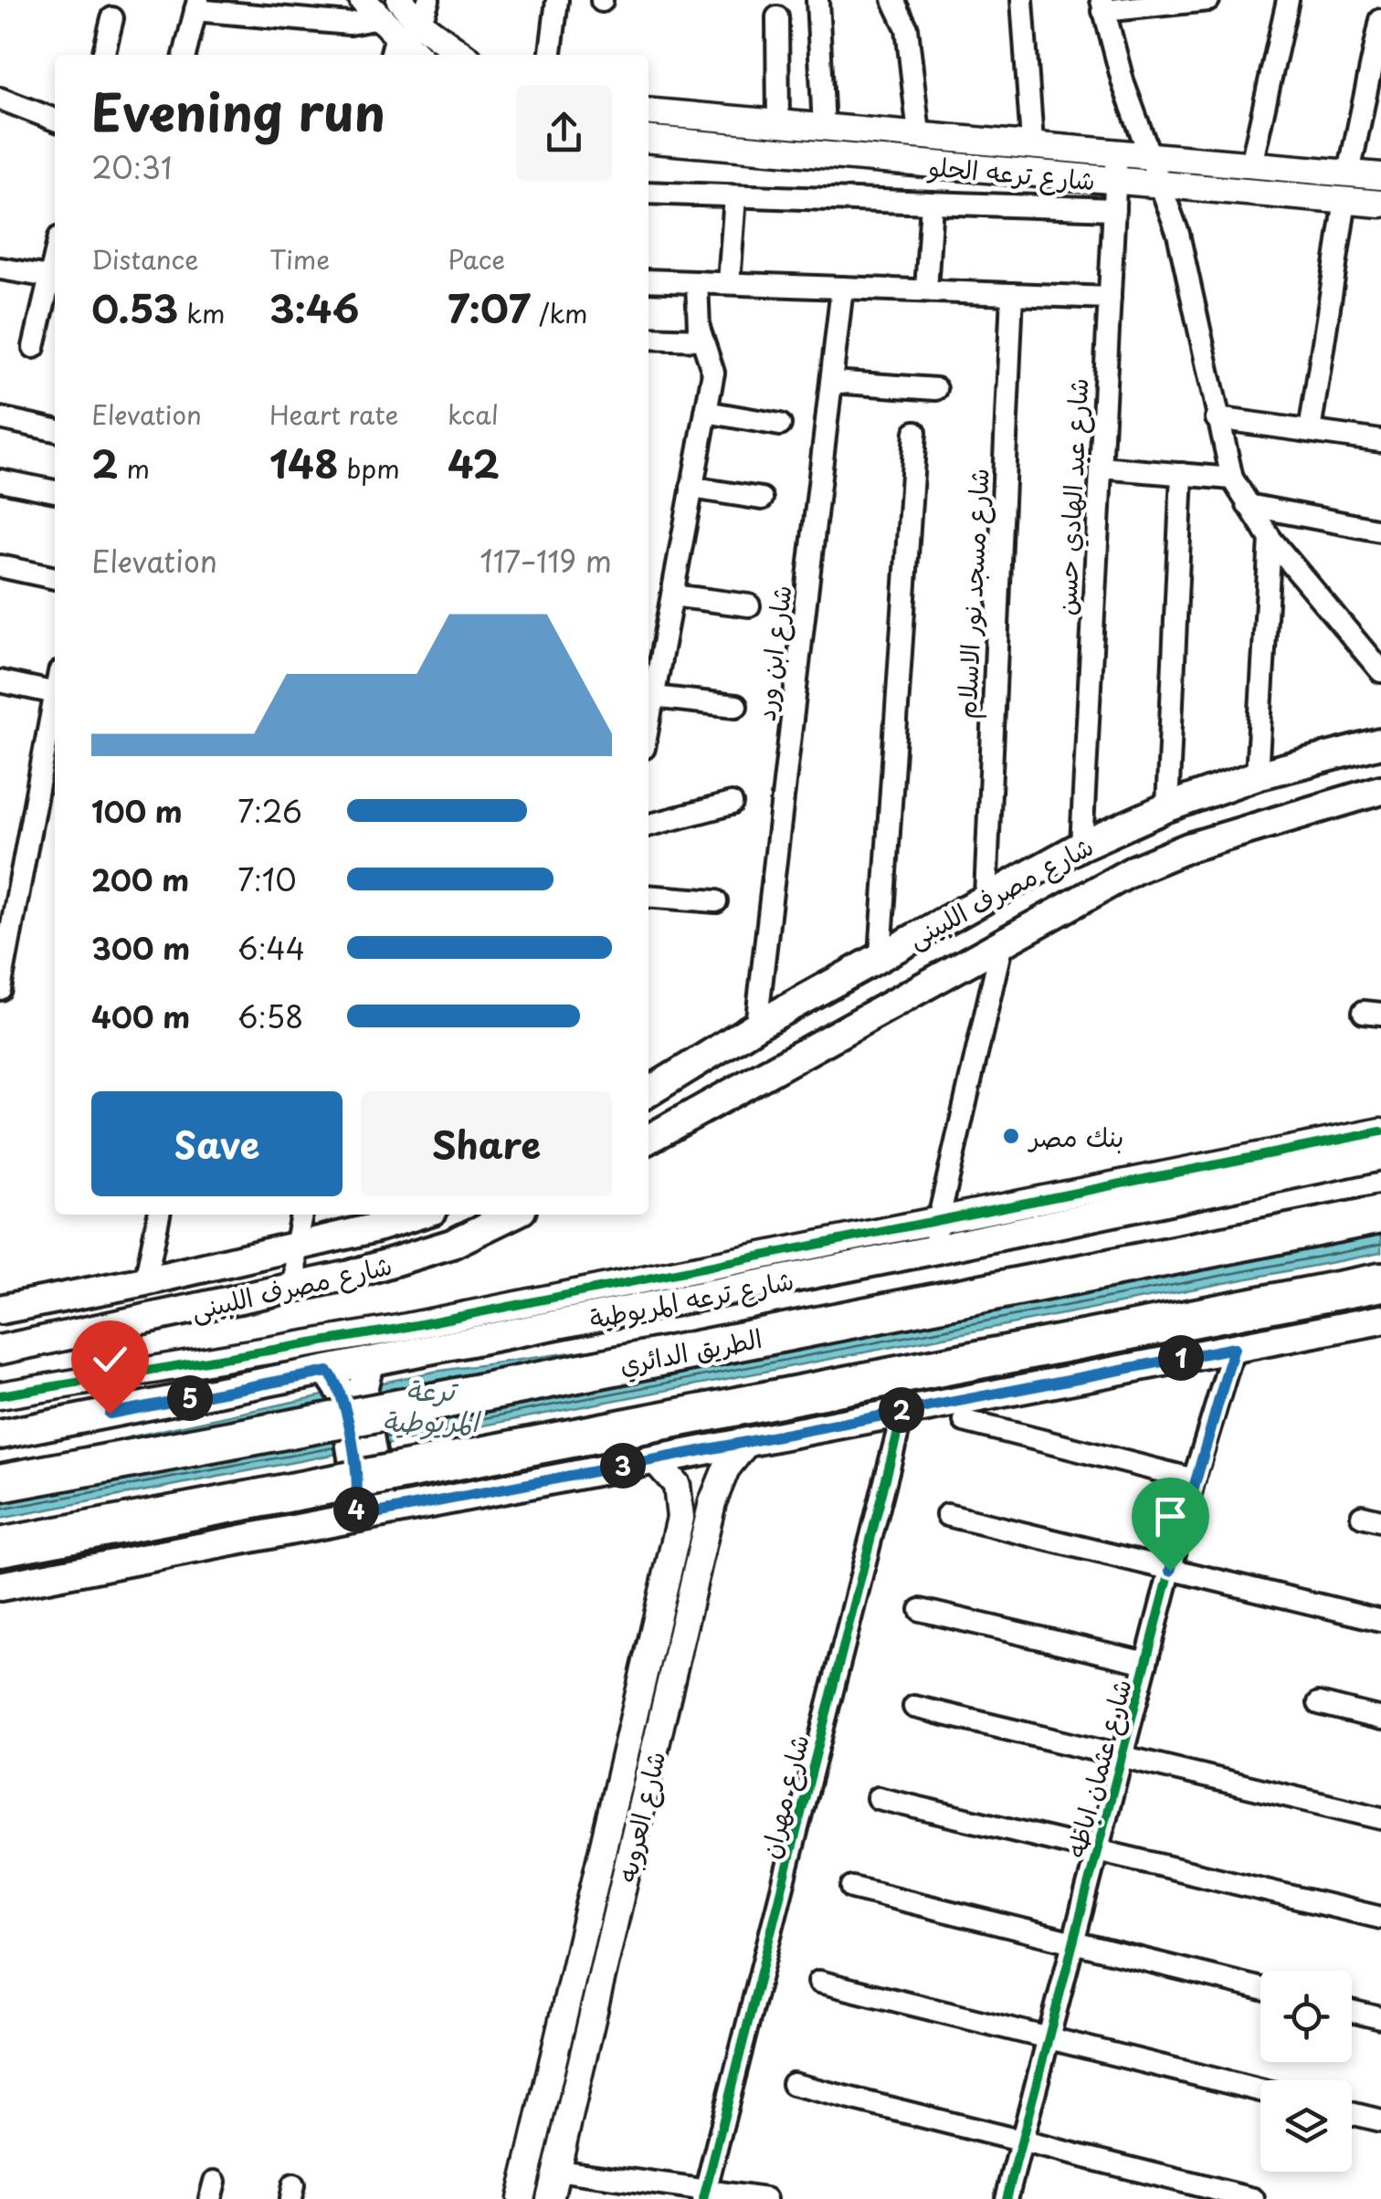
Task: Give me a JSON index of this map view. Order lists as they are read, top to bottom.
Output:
{
  "streets": {
    "highway": ["الطريق الدائري"],
    "main road": ["شارع مصرف اللبينى", "شارع ترعه المريوطية"],
    "street": [
      "شارع ترعه الحلو",
      "شارع عبد الهادي حسن",
      "شارع مسجد نور الاسلام",
      "شارع ابن ورد",
      "شارع عثمان اباظه",
      "شارع مهران",
      "شارع العروبه"
    ]
  },
  "crossings": [
    ["شارع ترعه الحلو", "شارع عبد الهادي حسن"],
    ["شارع عبد الهادي حسن", "شارع مصرف اللبينى"],
    ["شارع مسجد نور الاسلام", "شارع مصرف اللبينى"],
    ["شارع ابن ورد", "شارع مصرف اللبينى"]
  ],
  "water": ["ترعة المريوطية"],
  "places": ["بنك مصر"],
  "page": {
    "heading": ["Evening run", "20:31"],
    "stats": [
      ["Distance", "0.53 km"],
      ["Time", "3:46"],
      ["Pace", "7:07 /km"],
      ["Elevation", "2 m"],
      ["Heart rate", "148 bpm"],
      ["kcal", "42"]
    ],
    "chart": ["Elevation", "117–119 m"],
    "list": [
      {
        "name": "100 m",
        "note": "7:26"
      },
      {
        "name": "200 m",
        "note": "7:10"
      },
      {
        "name": "300 m",
        "note": "6:44"
      },
      {
        "name": "400 m",
        "note": "6:58"
      }
    ],
    "buttons": ["Save", "Share"],
    "pins": [
      "1",
      "5",
      "2",
      "3",
      "4"
    ]
  }
}
